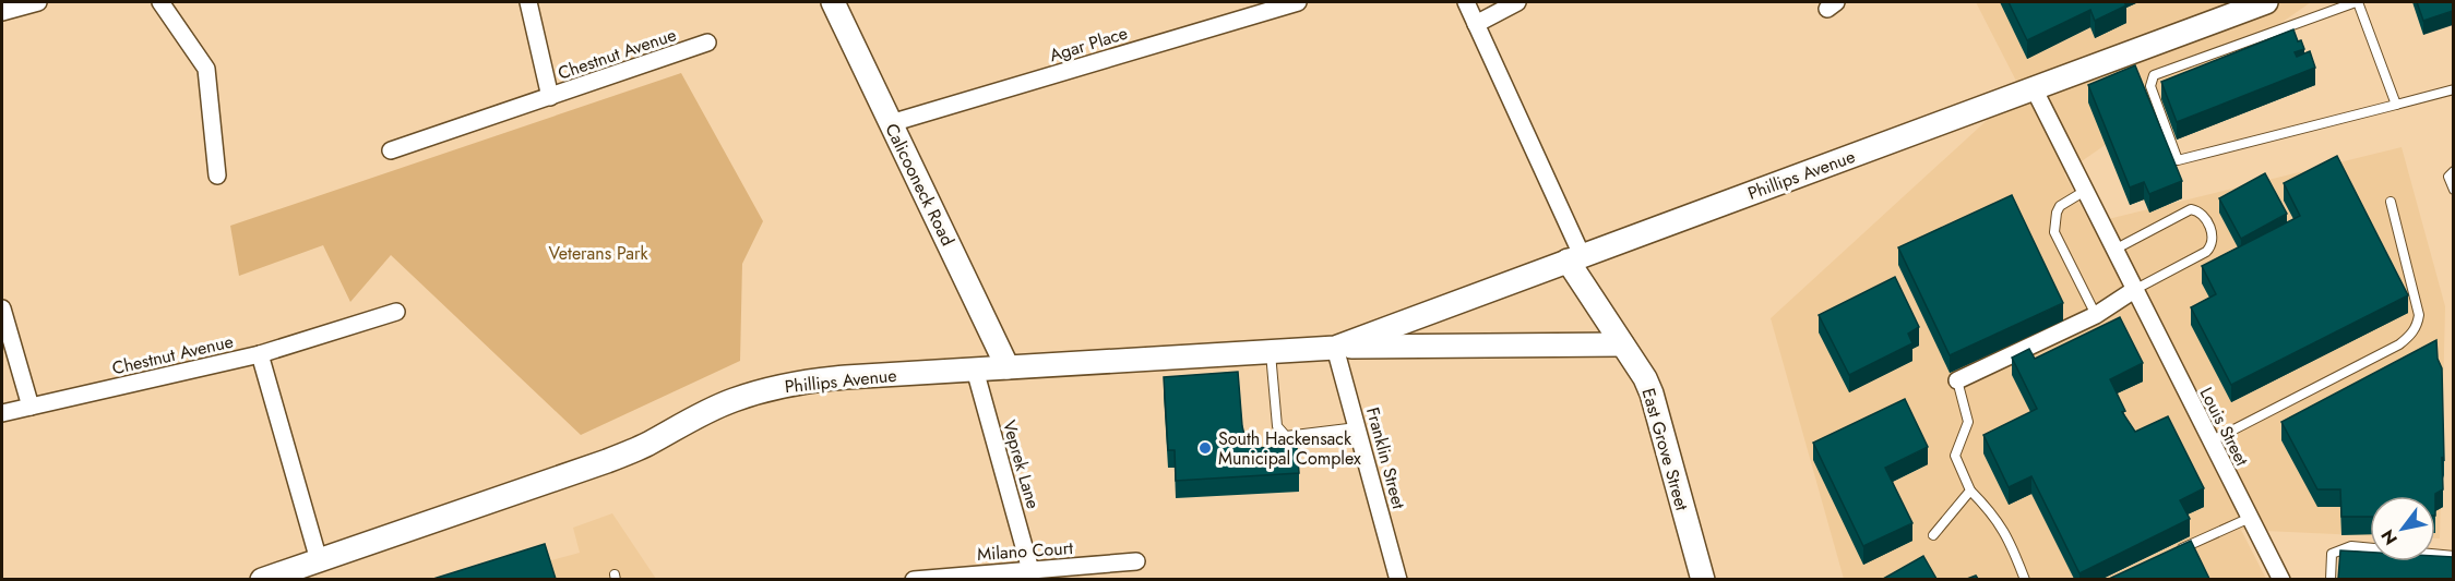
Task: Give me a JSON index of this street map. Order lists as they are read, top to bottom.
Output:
{
  "streets": {
    "street": [
      "Agar Place",
      "Chestnut Avenue",
      "Phillips Avenue",
      "Calicooneck Road",
      "Louis Street",
      "East Grove Street",
      "Franklin Street",
      "Veprek Lane",
      "Milano Court"
    ]
  },
  "crossings": [
    ["Agar Place", "Calicooneck Road"],
    ["Chestnut Avenue", "Phillips Avenue"],
    ["Phillips Avenue", "Calicooneck Road"],
    ["Phillips Avenue", "Louis Street"],
    ["Phillips Avenue", "East Grove Street"],
    ["Phillips Avenue", "Franklin Street"],
    ["Phillips Avenue", "Veprek Lane"],
    ["Veprek Lane", "Milano Court"]
  ],
  "parks": ["Veterans Park"],
  "places": ["South Hackensack Municipal Complex"],
  "north": "bottom left"
}
